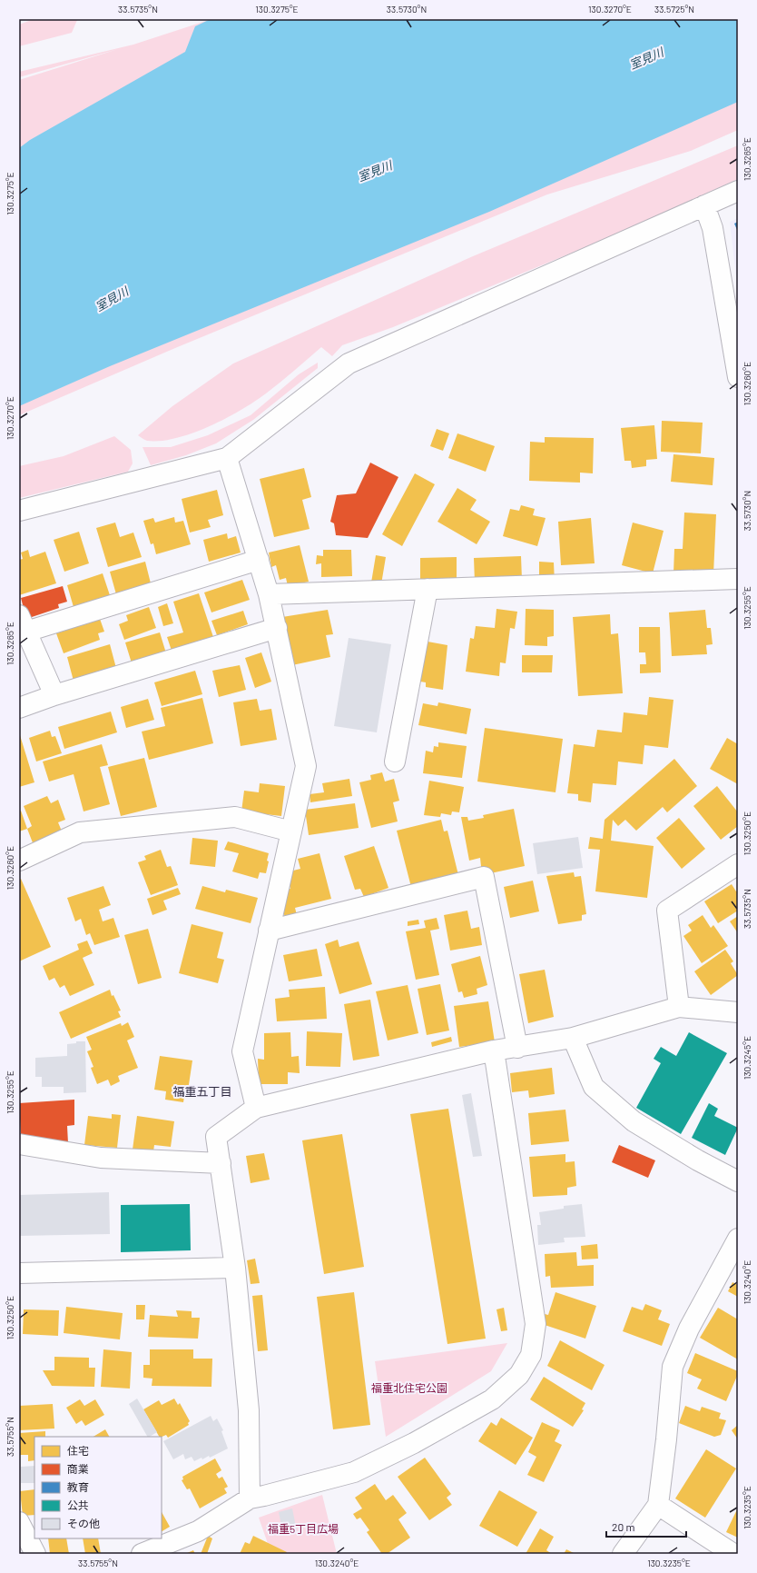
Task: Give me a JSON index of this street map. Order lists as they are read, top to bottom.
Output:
{
  "districts": ["福重五丁目"],
  "water": ["室見川"],
  "parks": ["福重北住宅公園", "福重5丁目広場"],
  "legend": [
    "住宅",
    "商業",
    "教育",
    "公共",
    "その他"
  ],
  "scale_bar": "20 m",
  "coordinates": [
    "33.5735°N",
    "130.3275°E",
    "33.5730°N",
    "130.3270°E",
    "33.5725°N",
    "130.3265°E",
    "130.3260°E",
    "130.3255°E",
    "130.3250°E",
    "130.3245°E",
    "130.3240°E",
    "33.5755°N",
    "130.3235°E"
  ]
}
